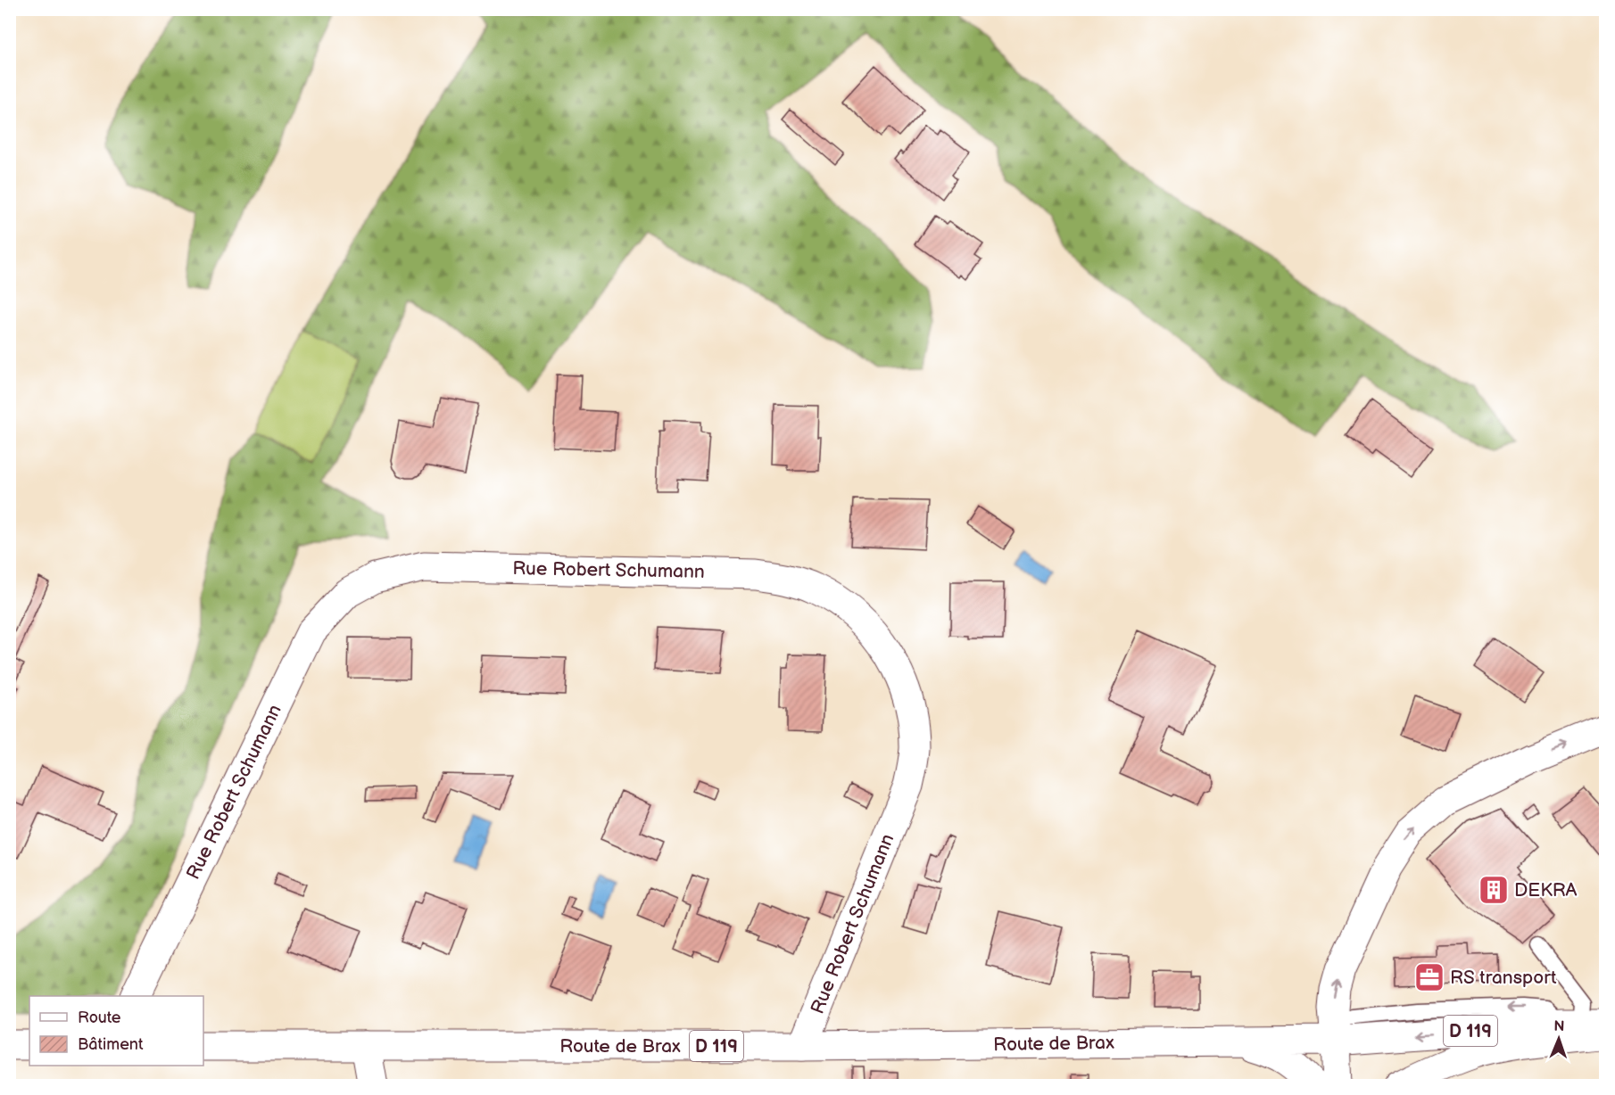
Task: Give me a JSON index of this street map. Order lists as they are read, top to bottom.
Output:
{
  "streets": {
    "street": ["Rue Robert Schumann", "D 119", "Route de Brax"]
  },
  "crossings": [
    ["Rue Robert Schumann", "Route de Brax"],
    ["D 119", "Route de Brax"]
  ],
  "places": {
    "building": ["DEKRA"],
    "office": ["RS transport"]
  },
  "legend": ["Route", "Bâtiment"],
  "north": "top"
}
